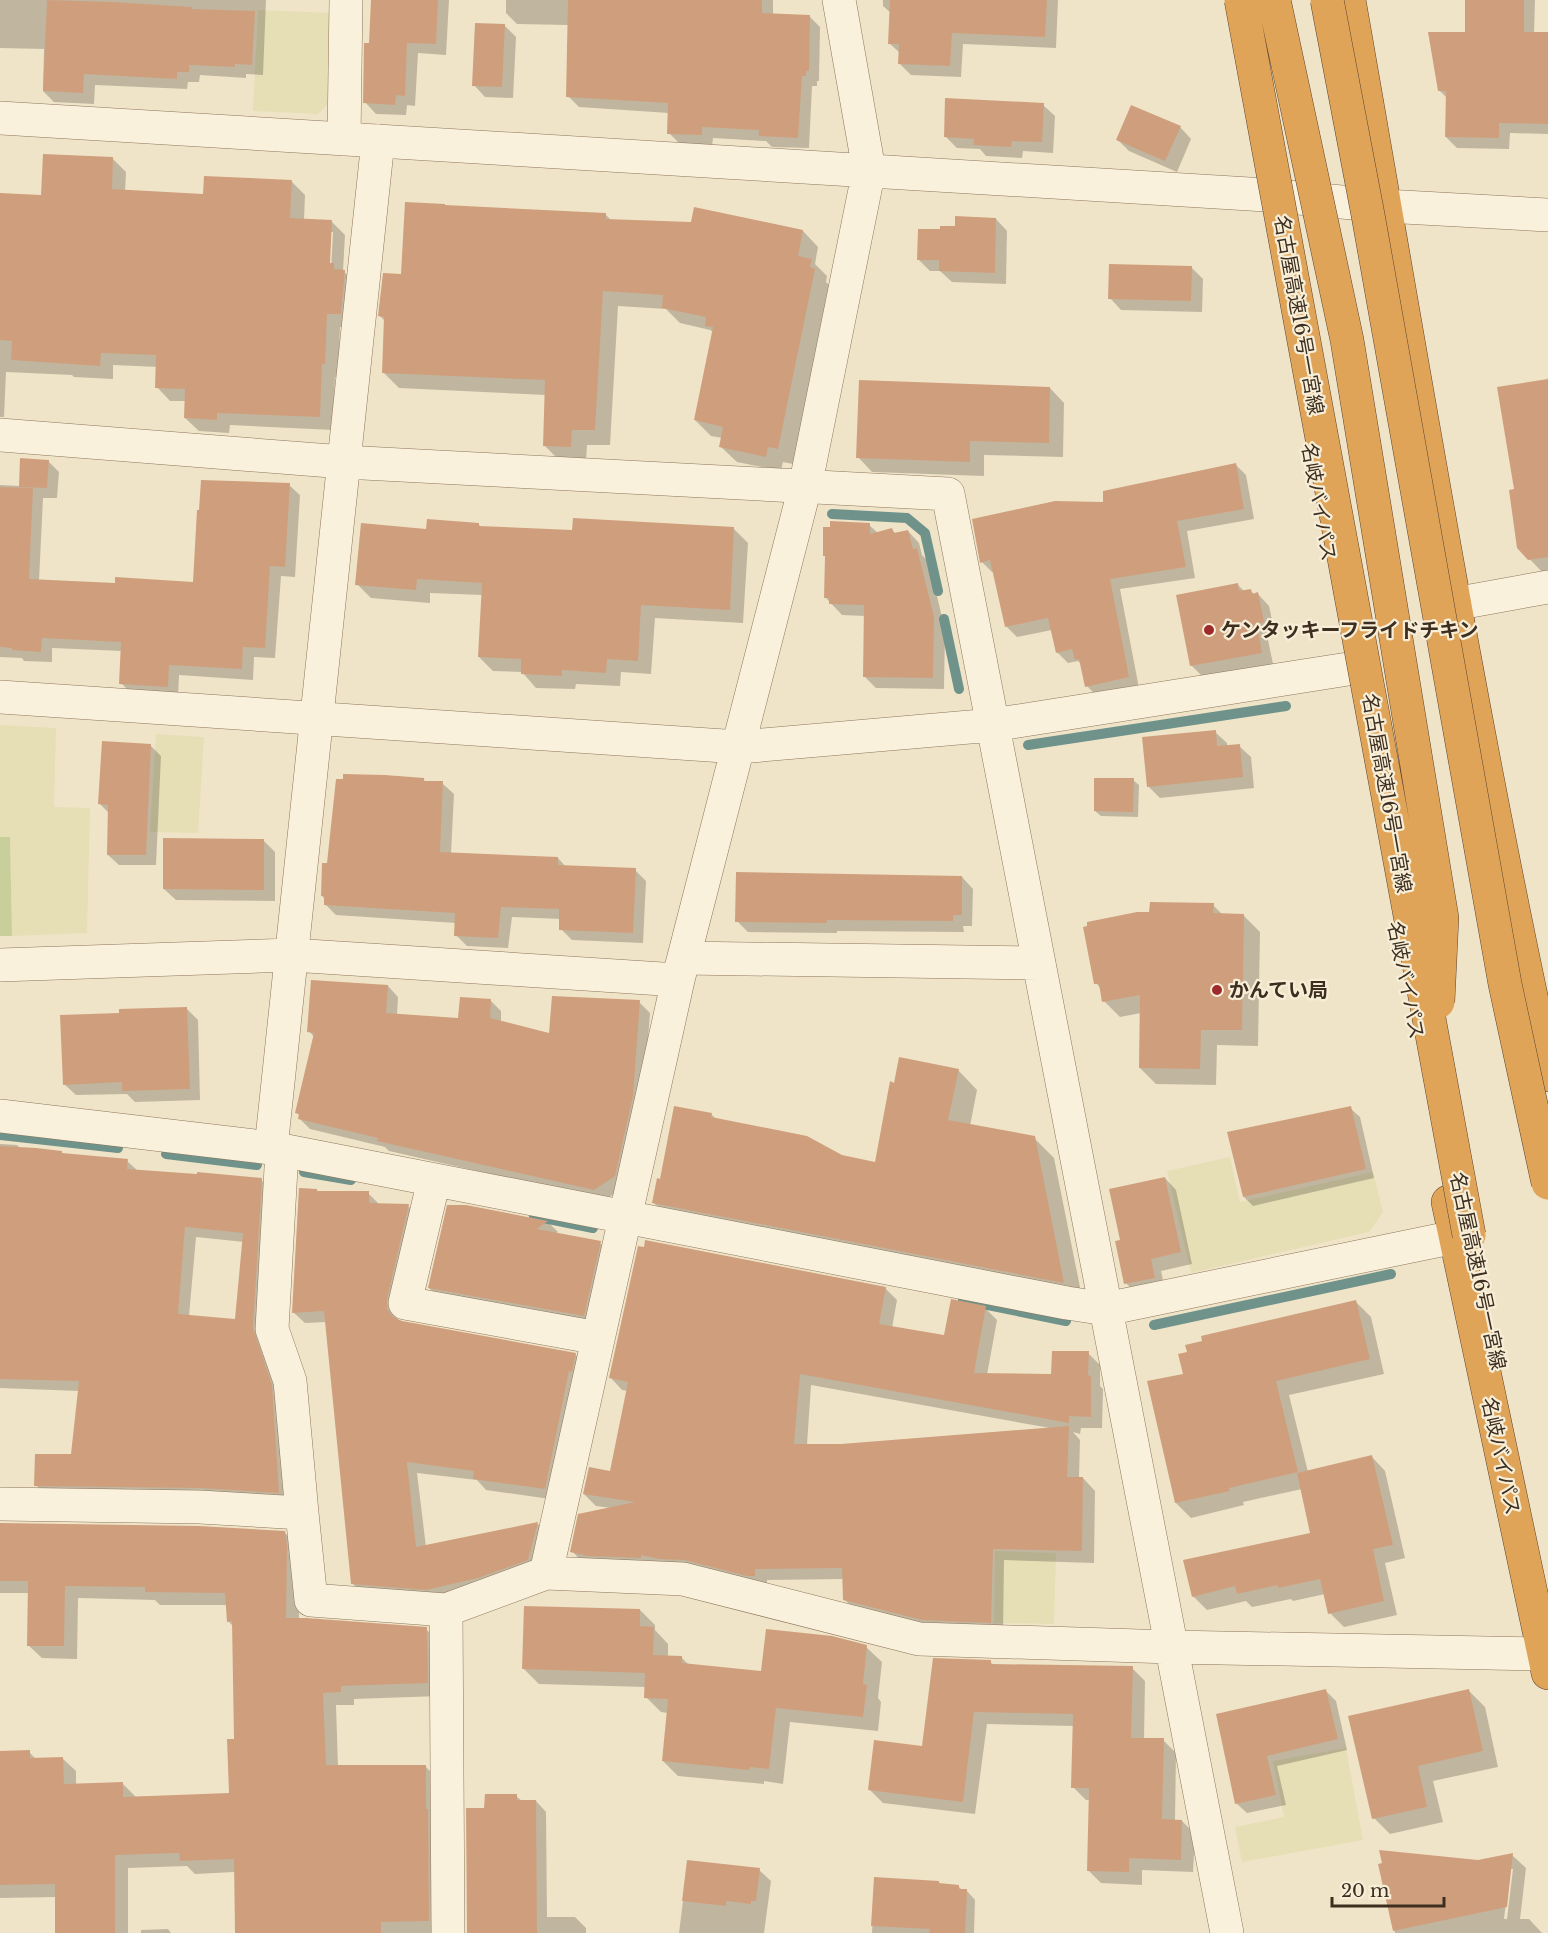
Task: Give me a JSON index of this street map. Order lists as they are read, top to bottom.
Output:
{
  "streets": {
    "highway": ["名古屋高速16号一宮線", "名岐バイパス"]
  },
  "places": ["ケンタッキーフライドチキン", "かんてい局"],
  "scale_bar": "20 m"
}
